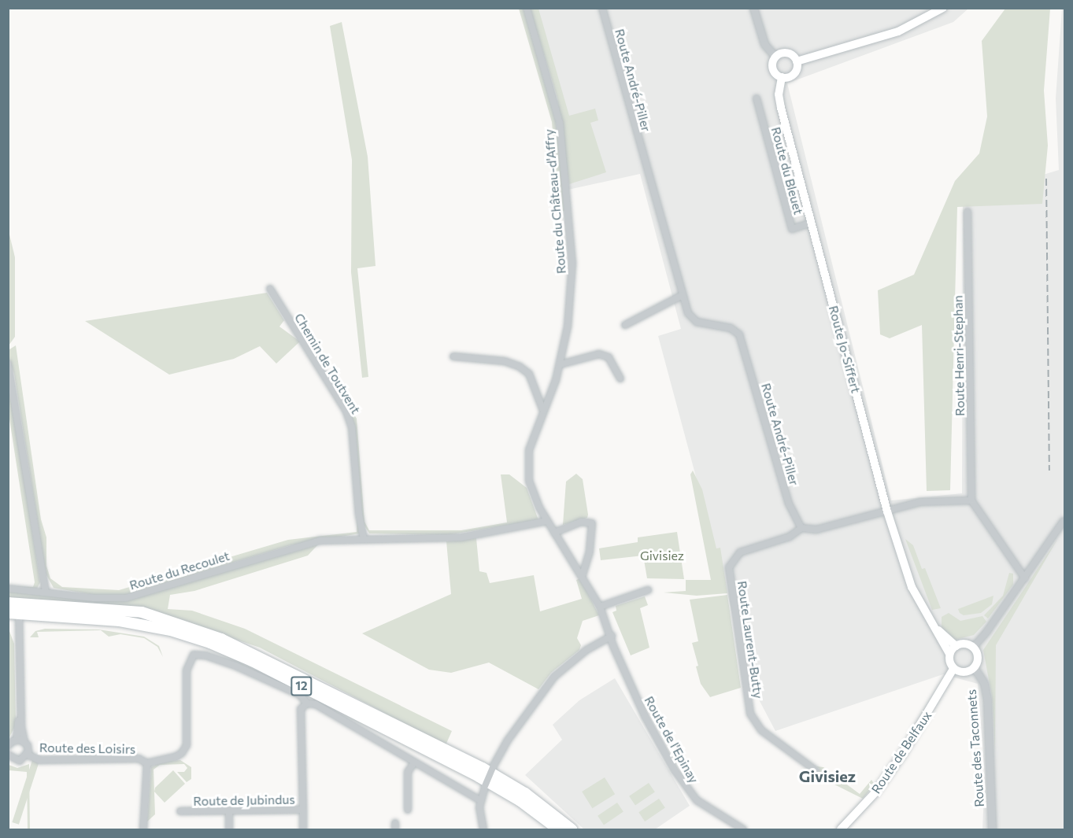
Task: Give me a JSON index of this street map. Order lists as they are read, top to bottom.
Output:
{
  "streets": {
    "highway": ["12"],
    "main road": ["Route Jo-Siffert", "Route de Belfaux"],
    "street": [
      "Route André-Piller",
      "Route du Bleuet",
      "Route du Château-d'Affry",
      "Route Henri-Stephan",
      "Chemin de Toutvent",
      "Route du Recoulet",
      "Route Laurent-Butty",
      "Route de l'Epinay",
      "Route des Loisirs",
      "Route des Taconnets",
      "Route de Jubindus"
    ]
  },
  "crossings": [
    ["Route André-Piller", "Route Laurent-Butty"],
    ["Route du Bleuet", "Route Jo-Siffert"],
    ["Route du Château-d'Affry", "Route du Recoulet"],
    ["Route du Château-d'Affry", "Route de l'Epinay"],
    ["Route Jo-Siffert", "Route des Taconnets"],
    ["Route Jo-Siffert", "Route de Belfaux"],
    ["Chemin de Toutvent", "Route du Recoulet"],
    ["12", "Route des Loisirs"],
    ["Route des Taconnets", "Route de Belfaux"]
  ],
  "districts": ["Givisiez"],
  "parks": ["Givisiez"]
}
